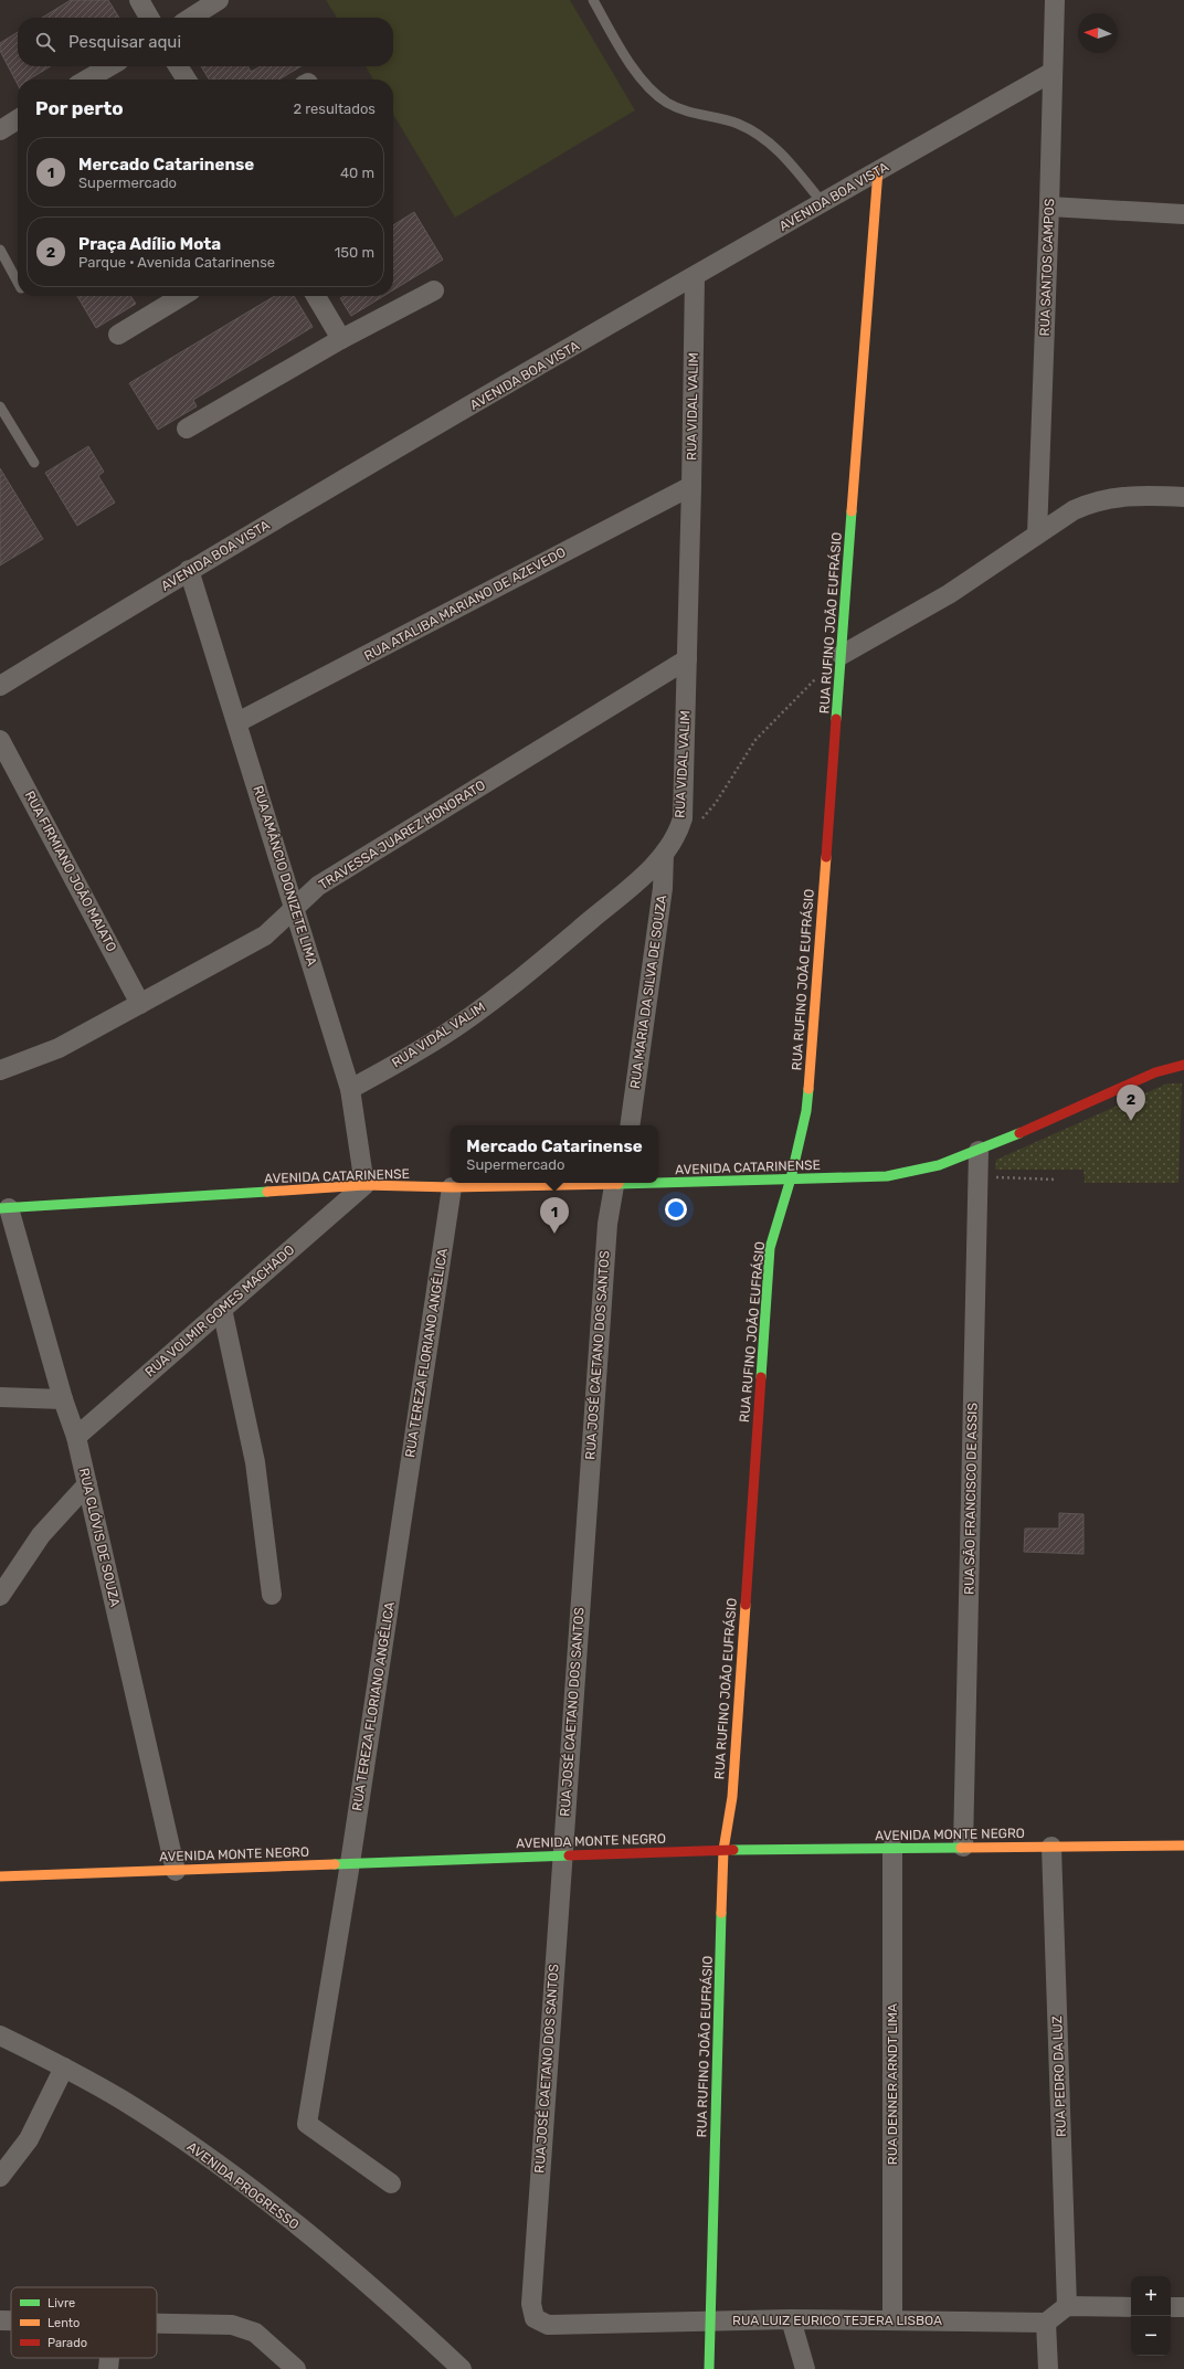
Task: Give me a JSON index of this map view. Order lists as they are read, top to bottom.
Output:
{
  "streets": {
    "street": [
      "AVENIDA BOA VISTA",
      "RUA SANTOS CAMPOS",
      "RUA VIDAL VALIM",
      "RUA ATALIBA MARIANO DE AZEVEDO",
      "RUA RUFINO JOÃO EUFRÁSIO",
      "TRAVESSA JUAREZ HONORATO",
      "RUA FIRMIANO JOÃO MAIATO",
      "RUA AMÂNCIO DONIZETE LIMA",
      "RUA MARIA DA SILVA DE SOUZA",
      "AVENIDA CATARINENSE",
      "RUA VOLMIR GOMES MACHADO",
      "RUA TEREZA FLORIANO ANGÉLICA",
      "RUA JOSÉ CAETANO DOS SANTOS",
      "RUA SÃO FRANCISCO DE ASSIS",
      "RUA CLÓVIS DE SOUZA",
      "AVENIDA MONTE NEGRO",
      "RUA PEDRO DA LUZ",
      "RUA DENNER ARNDT LIMA",
      "AVENIDA PROGRESSO",
      "RUA LUIZ EURICO TEJERA LISBOA"
    ]
  },
  "crossings": [
    ["AVENIDA BOA VISTA", "RUA SANTOS CAMPOS"],
    ["AVENIDA BOA VISTA", "RUA VIDAL VALIM"],
    ["AVENIDA BOA VISTA", "RUA RUFINO JOÃO EUFRÁSIO"],
    ["AVENIDA BOA VISTA", "RUA AMÂNCIO DONIZETE LIMA"],
    ["RUA VIDAL VALIM", "RUA ATALIBA MARIANO DE AZEVEDO"],
    ["RUA VIDAL VALIM", "TRAVESSA JUAREZ HONORATO"],
    ["RUA VIDAL VALIM", "RUA AMÂNCIO DONIZETE LIMA"],
    ["RUA VIDAL VALIM", "RUA MARIA DA SILVA DE SOUZA"],
    ["RUA ATALIBA MARIANO DE AZEVEDO", "RUA AMÂNCIO DONIZETE LIMA"],
    ["RUA RUFINO JOÃO EUFRÁSIO", "AVENIDA CATARINENSE"],
    ["RUA RUFINO JOÃO EUFRÁSIO", "AVENIDA MONTE NEGRO"],
    ["RUA RUFINO JOÃO EUFRÁSIO", "RUA LUIZ EURICO TEJERA LISBOA"],
    ["TRAVESSA JUAREZ HONORATO", "RUA FIRMIANO JOÃO MAIATO"],
    ["TRAVESSA JUAREZ HONORATO", "RUA AMÂNCIO DONIZETE LIMA"],
    ["RUA AMÂNCIO DONIZETE LIMA", "AVENIDA CATARINENSE"],
    ["RUA AMÂNCIO DONIZETE LIMA", "RUA VOLMIR GOMES MACHADO"],
    ["AVENIDA CATARINENSE", "RUA VOLMIR GOMES MACHADO"],
    ["AVENIDA CATARINENSE", "RUA TEREZA FLORIANO ANGÉLICA"],
    ["AVENIDA CATARINENSE", "RUA SÃO FRANCISCO DE ASSIS"],
    ["AVENIDA CATARINENSE", "RUA CLÓVIS DE SOUZA"],
    ["RUA VOLMIR GOMES MACHADO", "RUA CLÓVIS DE SOUZA"],
    ["RUA TEREZA FLORIANO ANGÉLICA", "AVENIDA MONTE NEGRO"],
    ["RUA JOSÉ CAETANO DOS SANTOS", "AVENIDA MONTE NEGRO"],
    ["RUA JOSÉ CAETANO DOS SANTOS", "RUA LUIZ EURICO TEJERA LISBOA"],
    ["RUA SÃO FRANCISCO DE ASSIS", "AVENIDA MONTE NEGRO"],
    ["RUA CLÓVIS DE SOUZA", "AVENIDA MONTE NEGRO"],
    ["AVENIDA MONTE NEGRO", "RUA PEDRO DA LUZ"],
    ["AVENIDA MONTE NEGRO", "RUA DENNER ARNDT LIMA"],
    ["RUA DENNER ARNDT LIMA", "RUA LUIZ EURICO TEJERA LISBOA"]
  ],
  "legend": ["Livre", "Lento", "Parado"],
  "north": "left",
  "page": {
    "search": "Pesquisar aqui",
    "heading": ["Por perto", "2 resultados"],
    "list": [
      {
        "mark": "1",
        "name": "Mercado Catarinense",
        "note": "Supermercado",
        "value": "40 m"
      },
      {
        "mark": "2",
        "name": "Praça Adílio Mota",
        "note": "Parque · Avenida Catarinense",
        "value": "150 m"
      }
    ],
    "pins": ["2", "1"],
    "popup": ["Mercado Catarinense", "Supermercado"],
    "map_buttons": ["+", "−"]
  }
}
